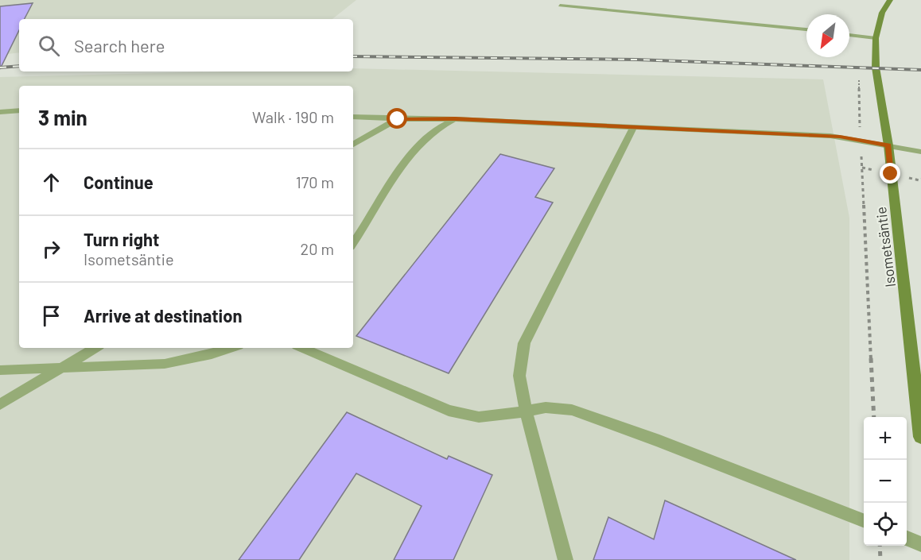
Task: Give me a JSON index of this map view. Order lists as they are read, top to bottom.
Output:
{
  "streets": {
    "main road": ["Isometsäntie"]
  },
  "north": "bottom left",
  "page": {
    "search": "Search here",
    "heading": ["3 min", "Walk · 190 m"],
    "list": [
      ["Continue", "170 m"],
      ["Turn right", "Isometsäntie", "20 m"],
      "Arrive at destination"
    ],
    "map_buttons": ["+", "−"]
  }
}
